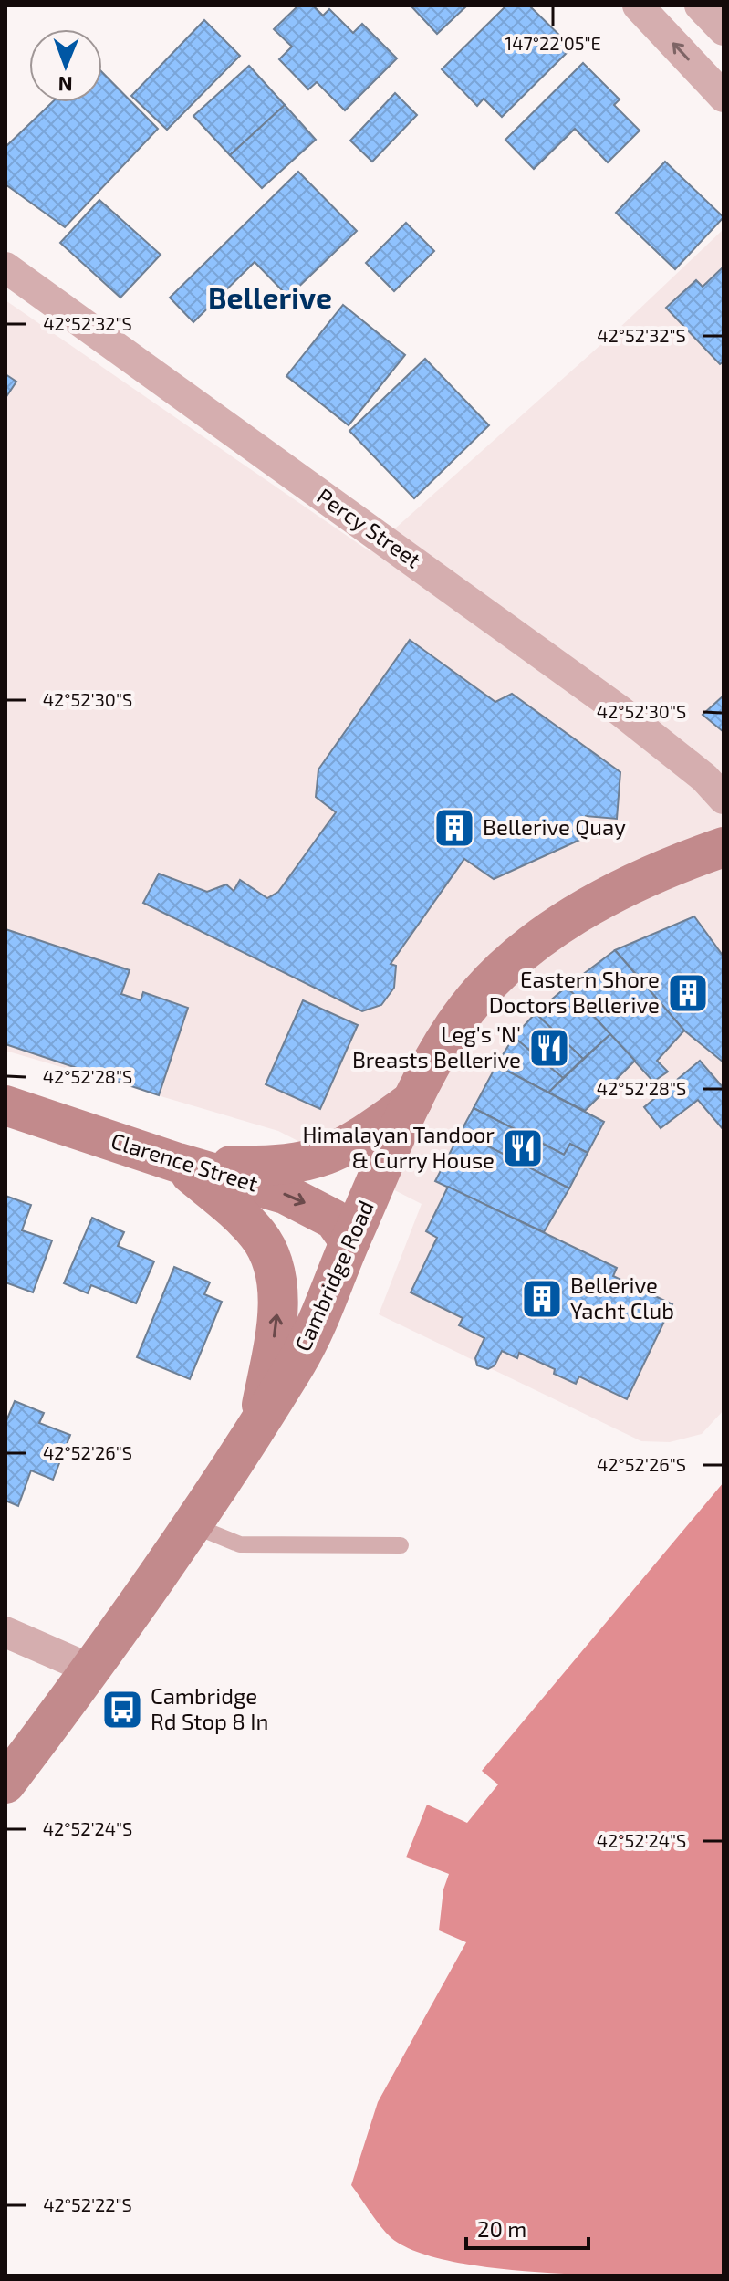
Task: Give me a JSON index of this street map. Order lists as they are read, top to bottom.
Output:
{
  "streets": {
    "main road": ["Clarence Street", "Cambridge Road"],
    "street": ["Percy Street"]
  },
  "crossings": [
    ["Clarence Street", "Cambridge Road"]
  ],
  "one_way": ["Clarence Street"],
  "districts": ["Bellerive"],
  "places": {
    "building": ["Bellerive Quay", "Eastern Shore Doctors Bellerive", "Bellerive Yacht Club"],
    "restaurant": ["Leg's 'N' Breasts Bellerive", "Himalayan Tandoor & Curry House"],
    "bus stop": ["Cambridge Rd Stop 8 In"]
  },
  "scale_bar": "20 m",
  "north": "bottom",
  "coordinates": [
    "147°22'05\"E",
    "42°52'32\"S",
    "42°52'30\"S",
    "42°52'28\"S",
    "42°52'26\"S",
    "42°52'24\"S",
    "42°52'22\"S"
  ]
}
